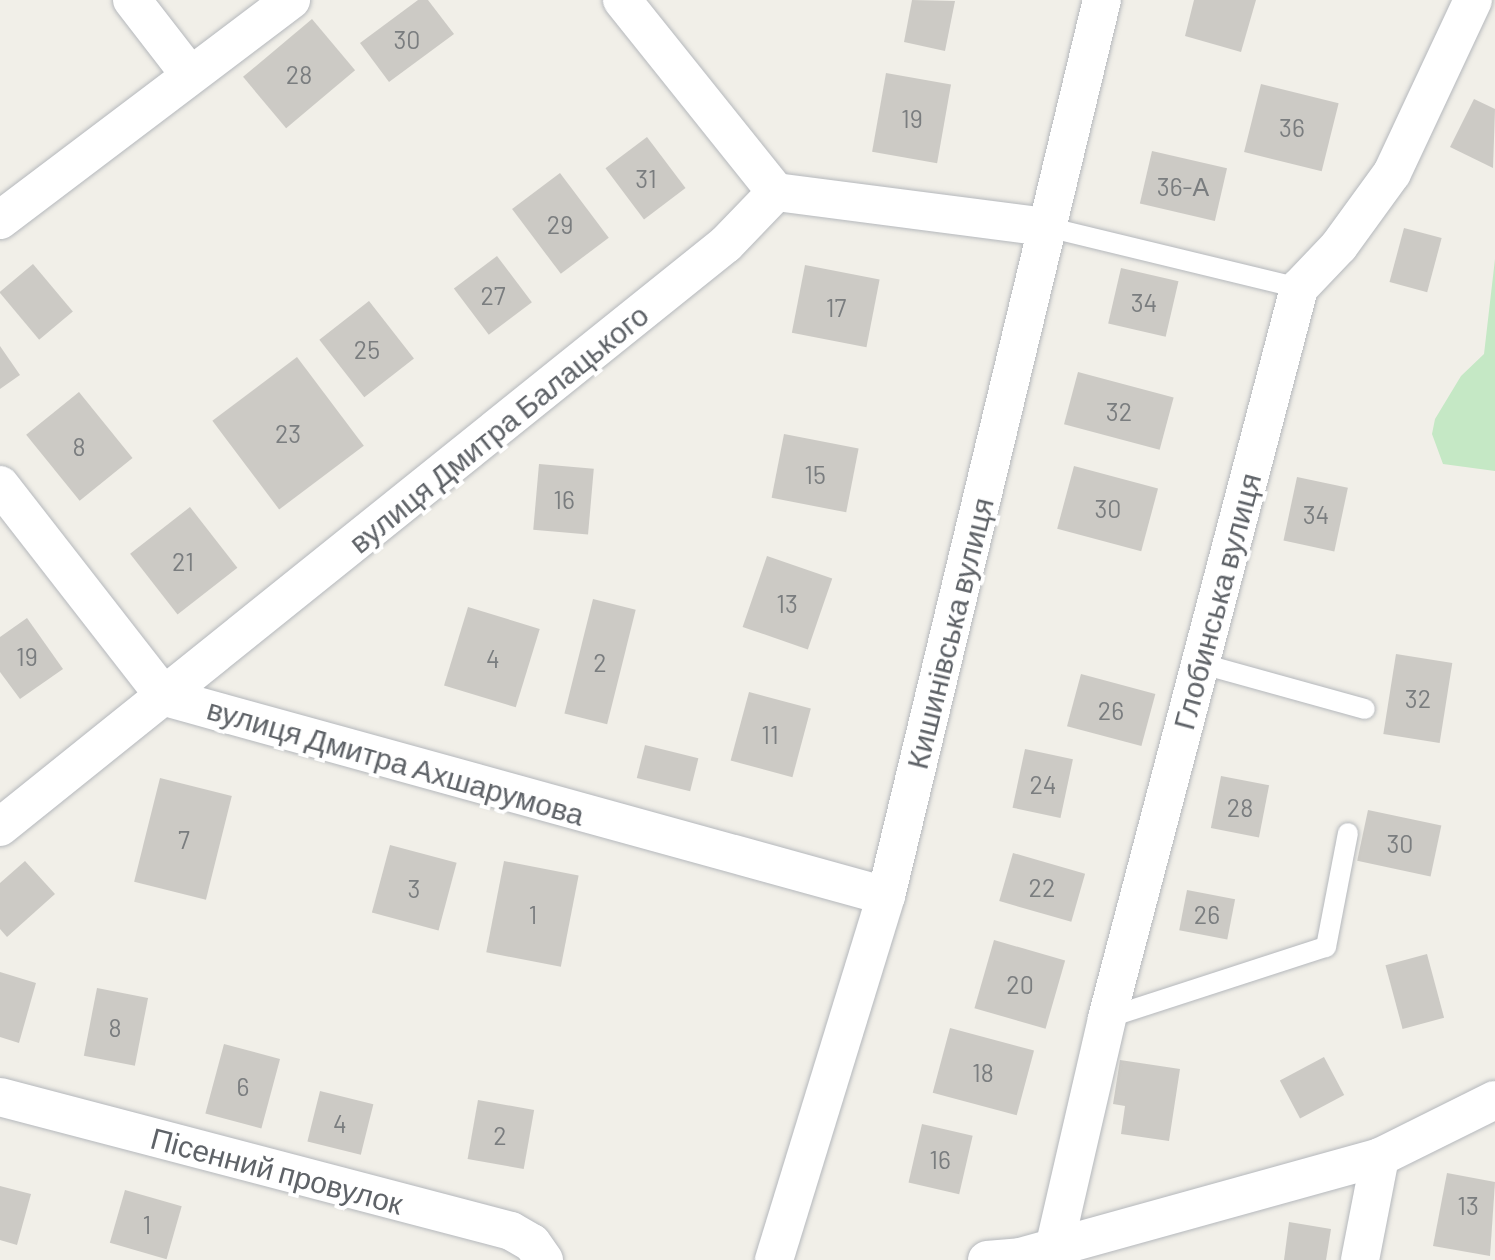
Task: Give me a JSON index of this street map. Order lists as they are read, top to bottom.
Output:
{
  "streets": {
    "street": [
      "вулиця Дмитра Балацького",
      "Глобинська вулиця",
      "Кишинівська вулиця",
      "вулиця Дмитра Ахшарумова",
      "Пісенний провулок"
    ]
  },
  "crossings": [
    ["вулиця Дмитра Балацького", "вулиця Дмитра Ахшарумова"],
    ["Кишинівська вулиця", "вулиця Дмитра Ахшарумова"]
  ],
  "house_numbers": [
    "30",
    "28",
    "19",
    "36",
    "31",
    "36-А",
    "29",
    "27",
    "34",
    "17",
    "25",
    "32",
    "23",
    "8",
    "15",
    "16",
    "30",
    "34",
    "21",
    "13",
    "19",
    "4",
    "2",
    "32",
    "26",
    "11",
    "24",
    "28",
    "7",
    "30",
    "22",
    "3",
    "1",
    "26",
    "20",
    "8",
    "18",
    "6",
    "4",
    "2",
    "16",
    "13",
    "1"
  ]
}
